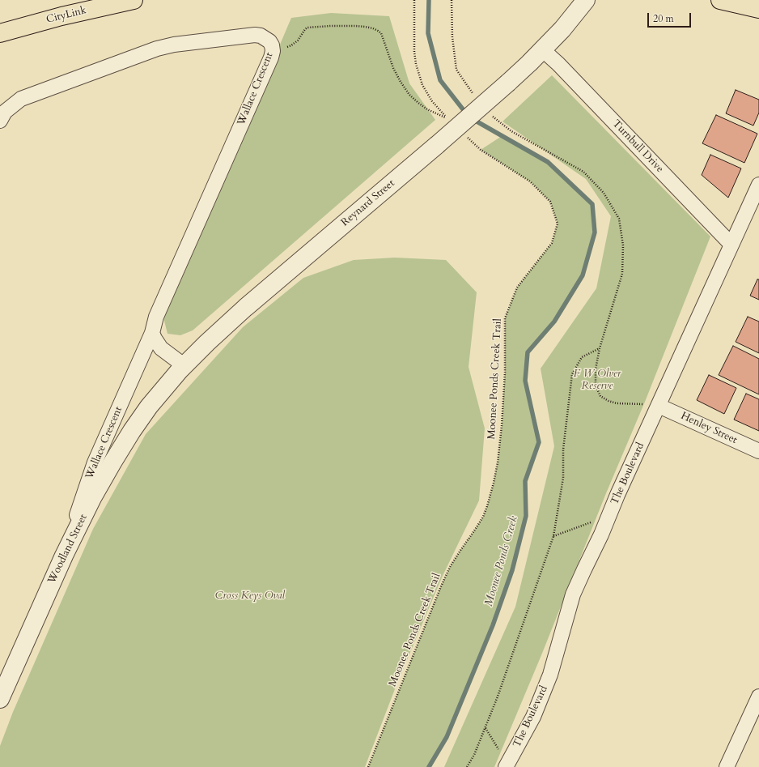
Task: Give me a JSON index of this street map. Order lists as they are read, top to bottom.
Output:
{
  "streets": {
    "highway": ["CityLink"],
    "street": [
      "Wallace Crescent",
      "Turnbull Drive",
      "Reynard Street",
      "Henley Street",
      "The Boulevard",
      "Woodland Street"
    ],
    "path": ["Moonee Ponds Creek Trail"]
  },
  "crossings": [
    ["Wallace Crescent", "Woodland Street"],
    ["Turnbull Drive", "Reynard Street"],
    ["Turnbull Drive", "The Boulevard"],
    ["Reynard Street", "Woodland Street"],
    ["Henley Street", "The Boulevard"]
  ],
  "water": ["Moonee Ponds Creek"],
  "parks": ["F W Olver Reserve", "Cross Keys Oval"],
  "scale_bar": "20 m"
}
